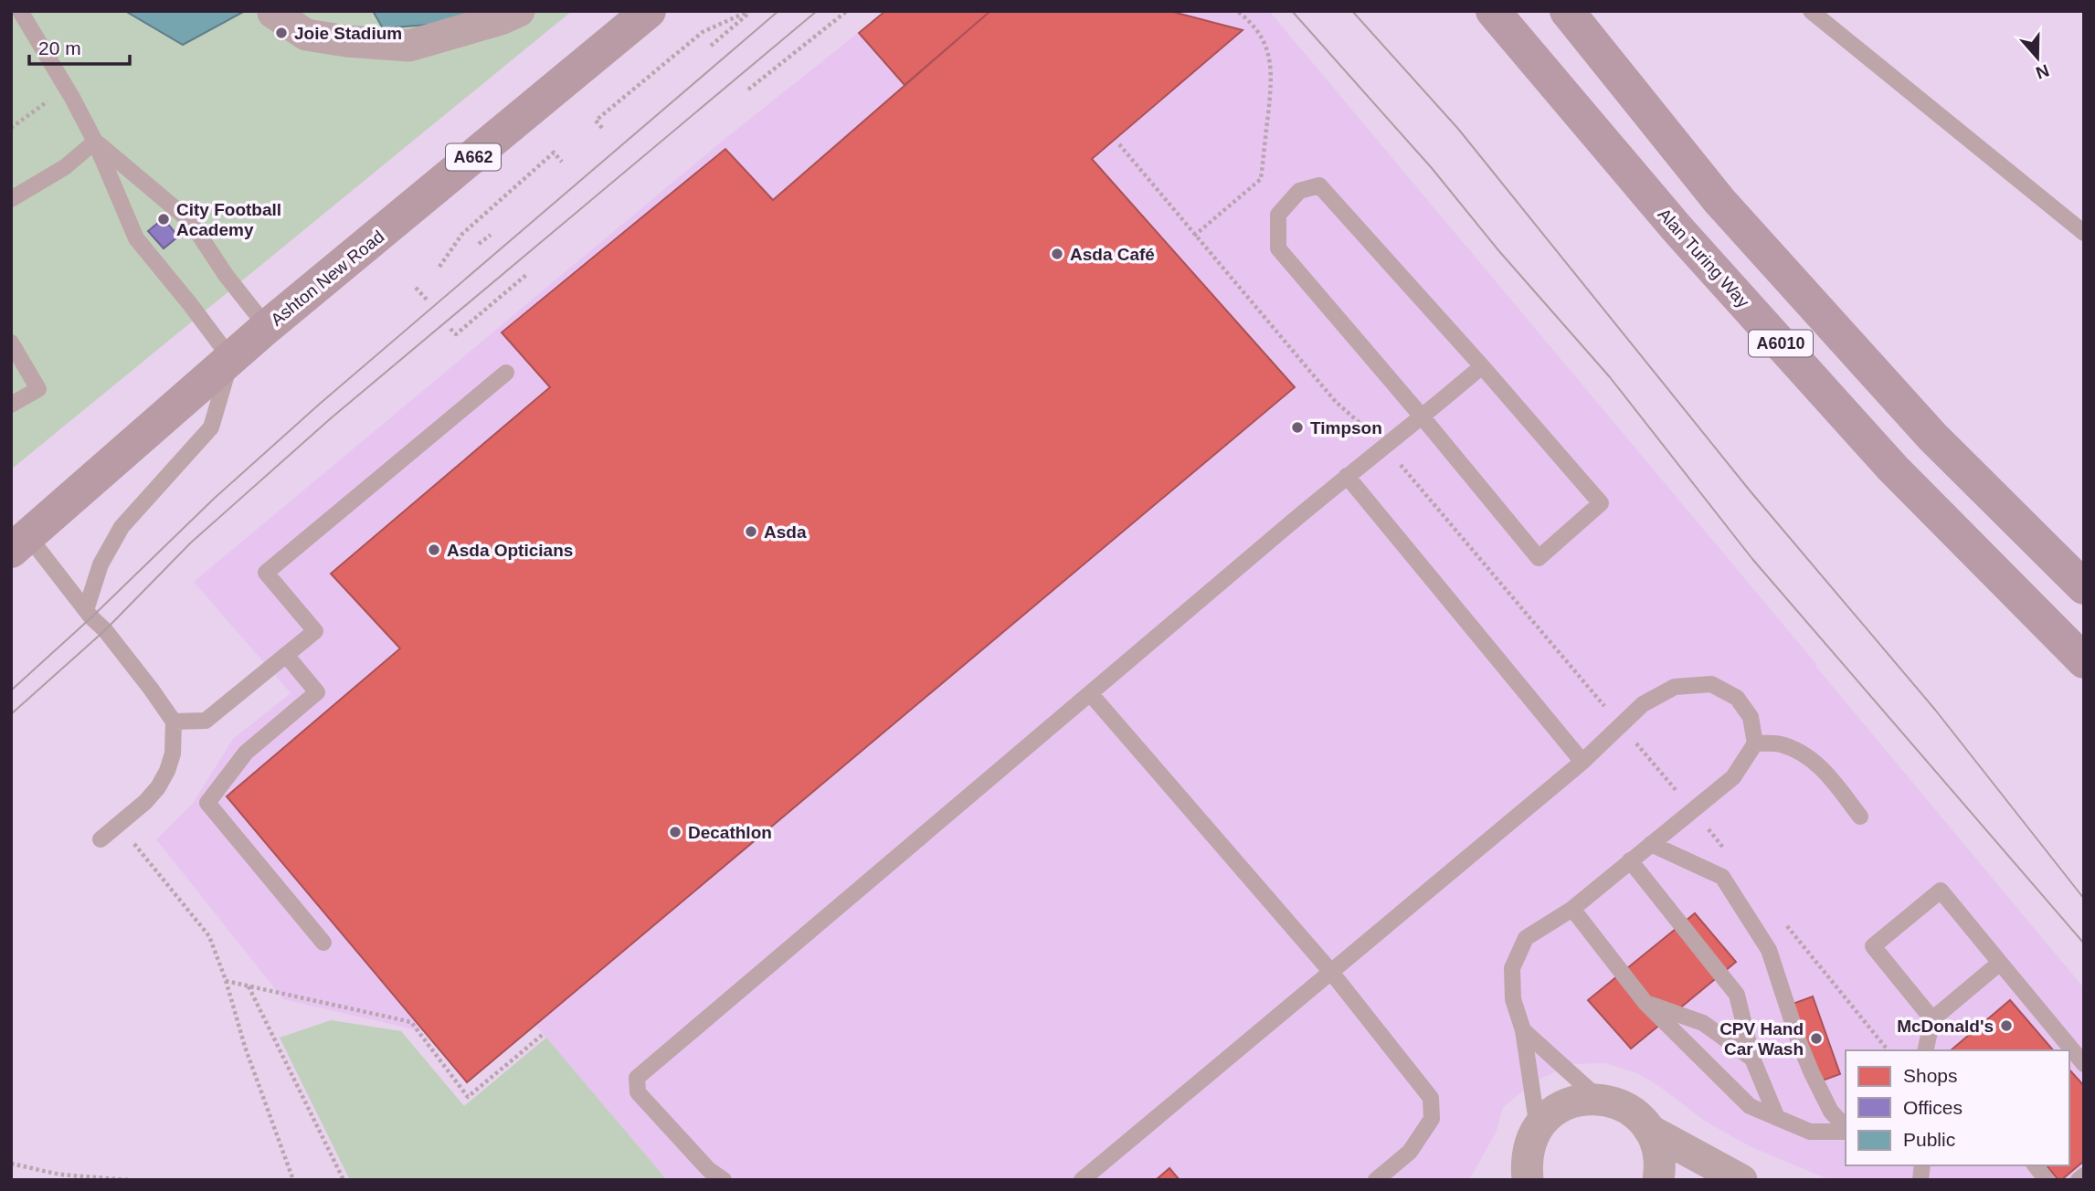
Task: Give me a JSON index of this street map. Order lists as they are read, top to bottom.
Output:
{
  "streets": {
    "highway": ["Alan Turing Way", "A6010"],
    "main road": ["A662", "Ashton New Road"]
  },
  "places": [
    "Joie Stadium",
    "City Football Academy",
    "Asda Café",
    "Timpson",
    "Asda",
    "Asda Opticians",
    "Decathlon",
    "McDonald's",
    "CPV Hand Car Wash"
  ],
  "legend": ["Shops", "Offices", "Public"],
  "scale_bar": "20 m",
  "north": "bottom"
}
